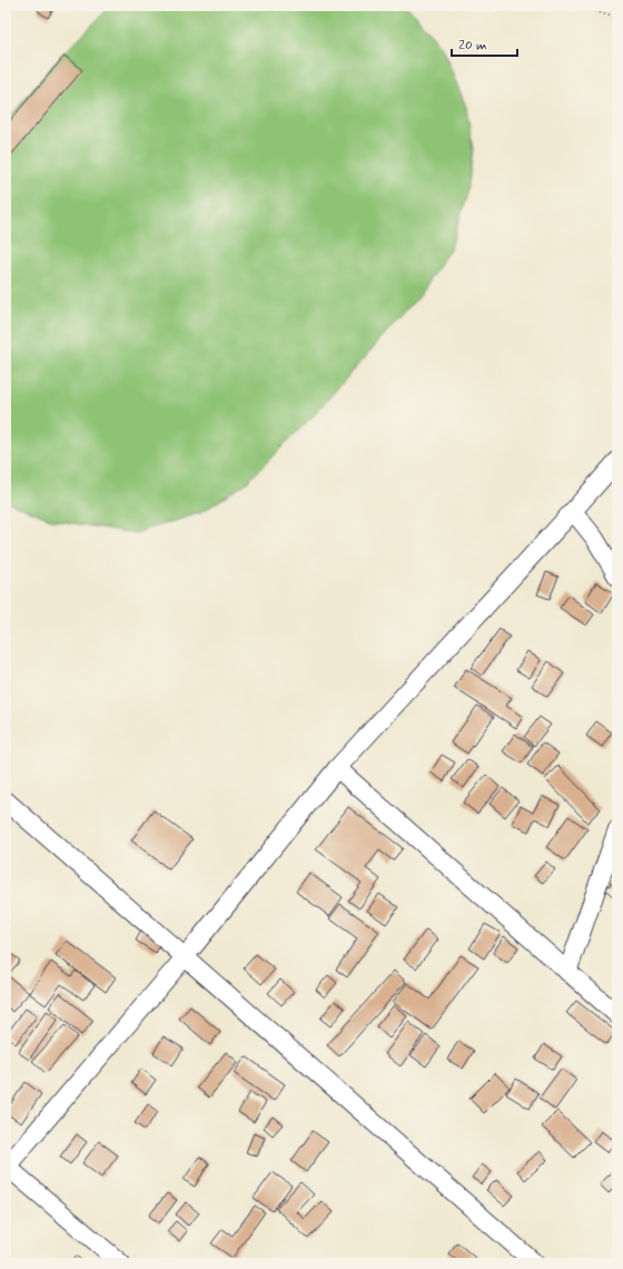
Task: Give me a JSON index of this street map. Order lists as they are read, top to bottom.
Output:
{
  "scale_bar": "20 m"
}
